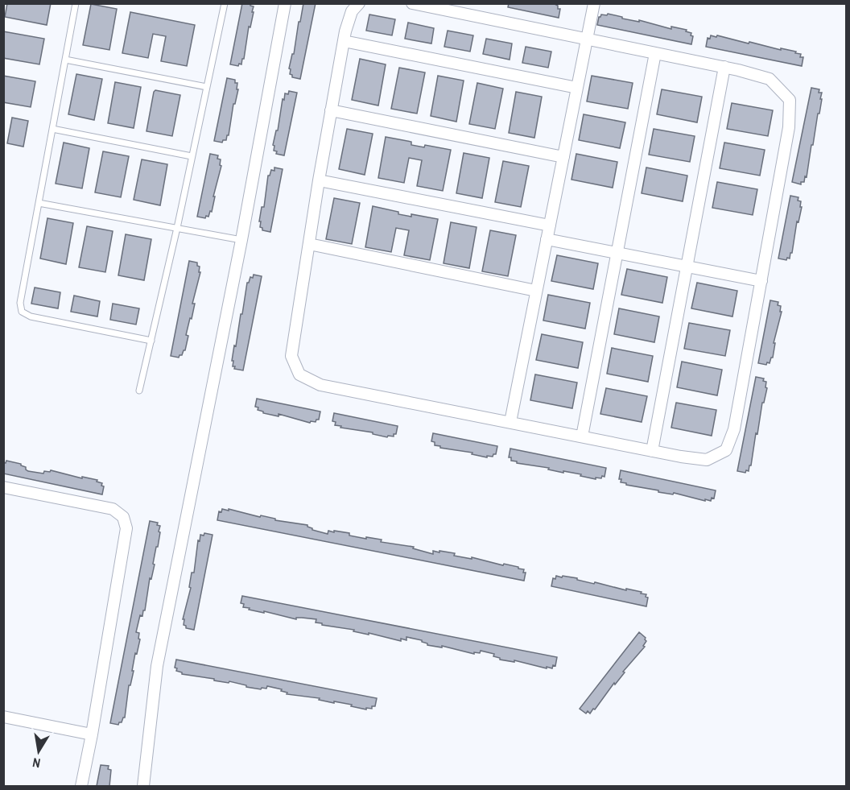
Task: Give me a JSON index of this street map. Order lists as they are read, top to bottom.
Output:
{
  "north": "bottom"
}
